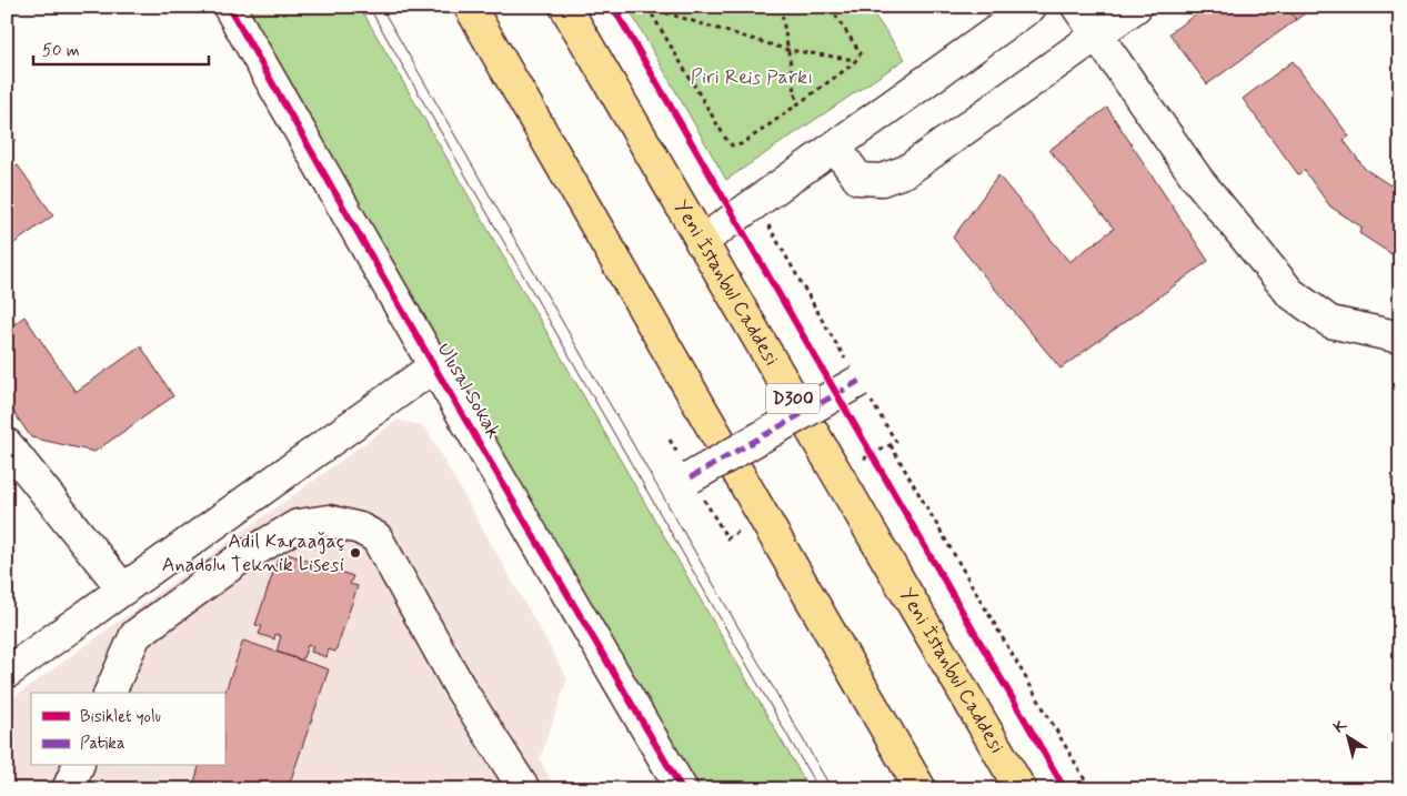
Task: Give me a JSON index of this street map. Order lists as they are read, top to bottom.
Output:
{
  "streets": {
    "highway": ["Yeni İstanbul Caddesi", "D300"],
    "street": ["Ulusal Sokak"]
  },
  "parks": ["Piri Reis Parkı"],
  "places": ["Adil Karaağaç Anadolu Teknik Lisesi"],
  "legend": ["Bisiklet yolu", "Patika"],
  "scale_bar": "50 m",
  "north": "top left"
}
